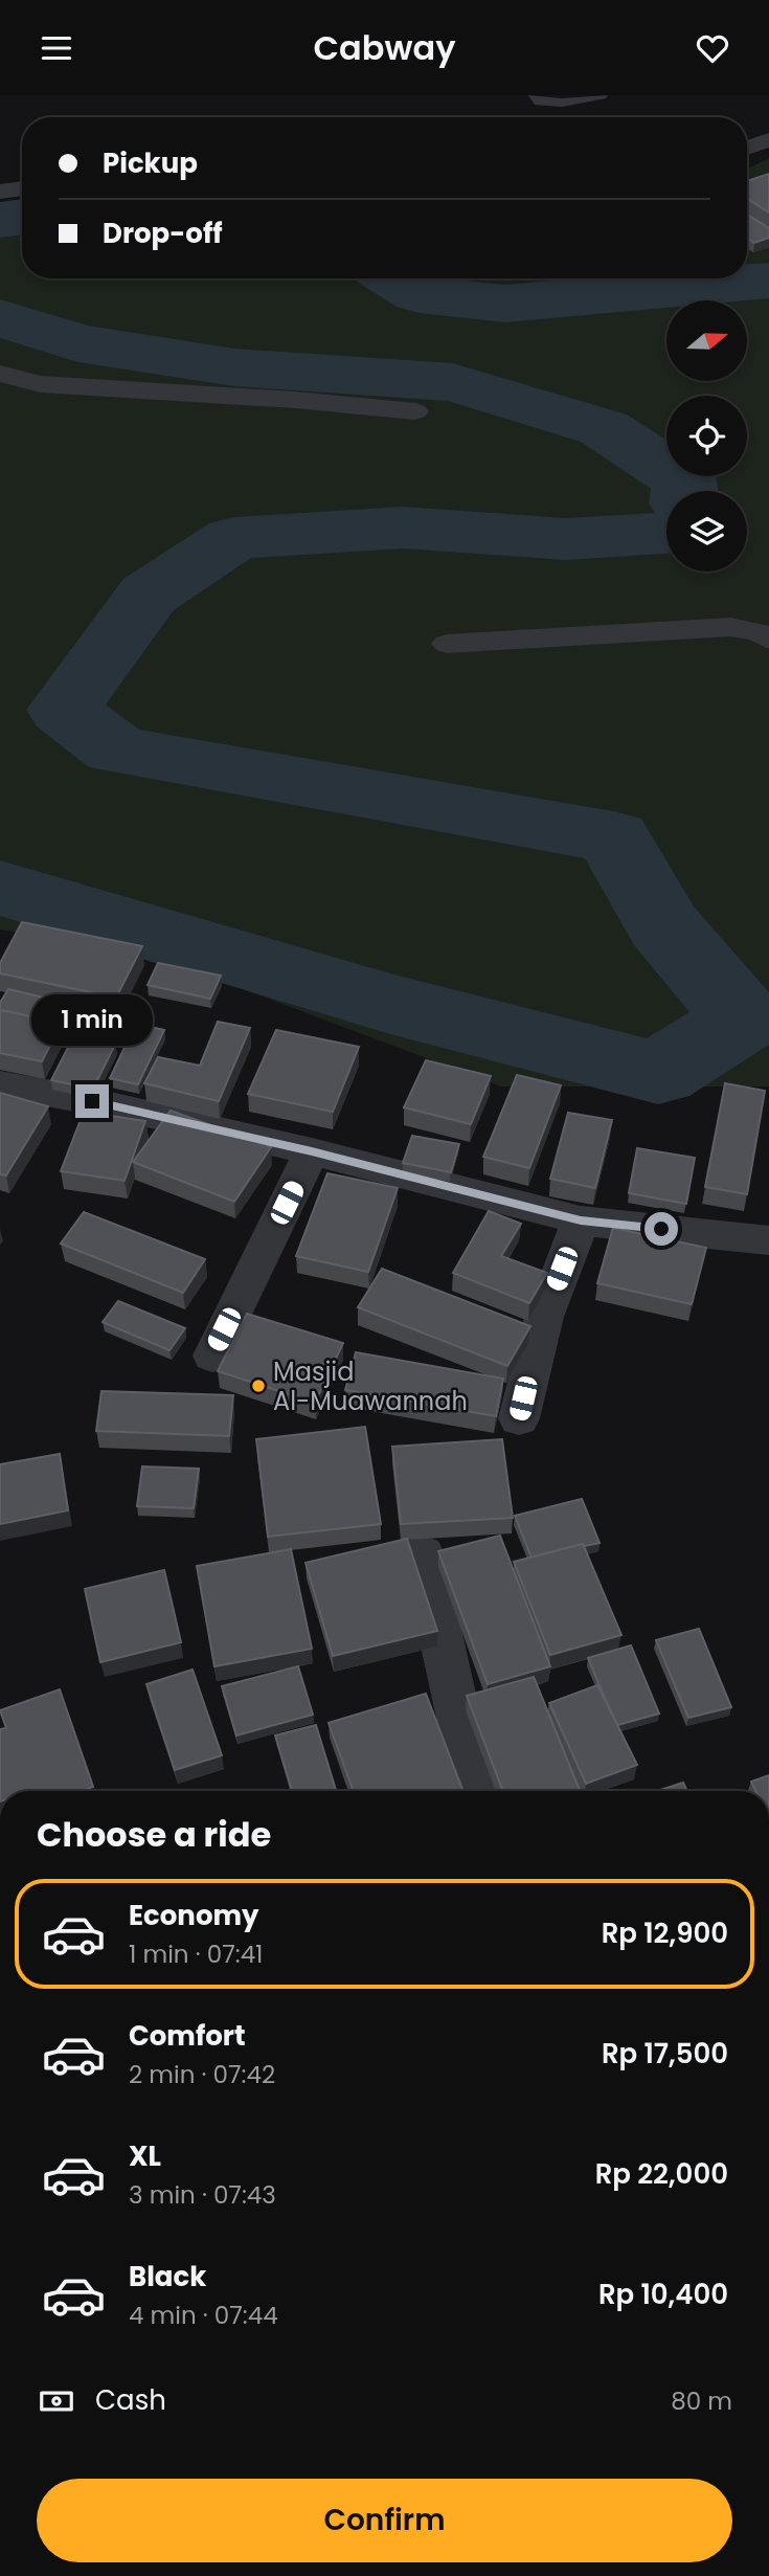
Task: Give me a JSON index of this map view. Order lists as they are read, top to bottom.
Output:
{
  "places": ["Masjid Al-Muawannah"],
  "north": "right",
  "page": {
    "header": "Cabway",
    "banner": ["Pickup", "Drop-off"],
    "bubble": "1 min",
    "heading": "Choose a ride",
    "list": [
      {
        "name": "Economy",
        "note": "1 min · 07:41",
        "value": "Rp 12,900"
      },
      {
        "name": "Comfort",
        "note": "2 min · 07:42",
        "value": "Rp 17,500"
      },
      {
        "name": "XL",
        "note": "3 min · 07:43",
        "value": "Rp 22,000"
      },
      {
        "name": "Black",
        "note": "4 min · 07:44",
        "value": "Rp 10,400"
      }
    ],
    "pay": ["Cash", "80 m"],
    "buttons": "Confirm"
  }
}
